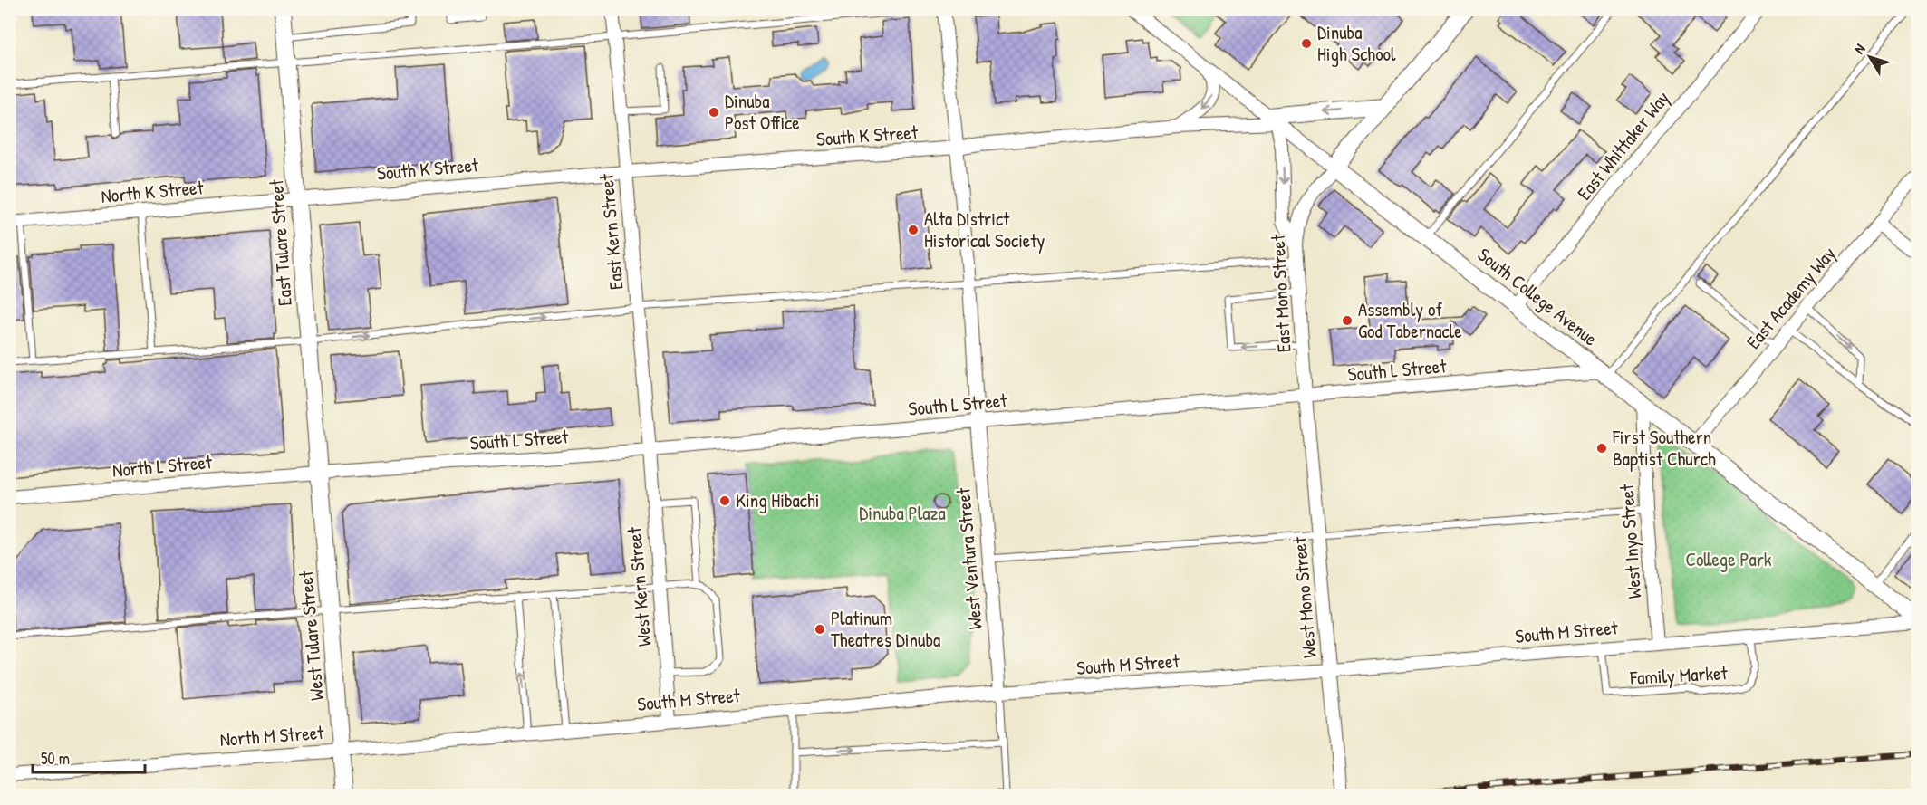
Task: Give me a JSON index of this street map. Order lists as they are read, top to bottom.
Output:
{
  "streets": {
    "street": [
      "South K Street",
      "East Whittaker Way",
      "North K Street",
      "East Kern Street",
      "East Tulare Street",
      "East Mono Street",
      "South College Avenue",
      "East Academy Way",
      "South L Street",
      "North L Street",
      "West Inyo Street",
      "West Ventura Street",
      "West Kern Street",
      "West Mono Street",
      "South M Street",
      "West Tulare Street",
      "North M Street"
    ],
    "lane": ["Family Market"]
  },
  "crossings": [
    ["South K Street", "North K Street"],
    ["South K Street", "East Kern Street"],
    ["South K Street", "East Tulare Street"],
    ["South K Street", "South College Avenue"],
    ["South K Street", "West Ventura Street"],
    ["East Whittaker Way", "South College Avenue"],
    ["North K Street", "East Tulare Street"],
    ["East Kern Street", "South L Street"],
    ["East Kern Street", "West Kern Street"],
    ["East Tulare Street", "South L Street"],
    ["East Tulare Street", "North L Street"],
    ["East Tulare Street", "West Tulare Street"],
    ["East Mono Street", "South College Avenue"],
    ["East Mono Street", "South L Street"],
    ["East Mono Street", "West Mono Street"],
    ["South College Avenue", "East Academy Way"],
    ["South College Avenue", "South L Street"],
    ["South College Avenue", "West Inyo Street"],
    ["South L Street", "North L Street"],
    ["South L Street", "West Ventura Street"],
    ["South L Street", "West Kern Street"],
    ["South L Street", "West Mono Street"],
    ["South L Street", "West Tulare Street"],
    ["North L Street", "West Tulare Street"],
    ["West Inyo Street", "South M Street"],
    ["West Ventura Street", "South M Street"],
    ["West Kern Street", "South M Street"],
    ["West Mono Street", "South M Street"],
    ["South M Street", "West Tulare Street"],
    ["South M Street", "Family Market"],
    ["South M Street", "North M Street"],
    ["West Tulare Street", "North M Street"]
  ],
  "parks": ["Dinuba Plaza", "College Park"],
  "places": [
    "Dinuba High School",
    "Dinuba Post Office",
    "Alta District Historical Society",
    "Assembly of God Tabernacle",
    "First Southern Baptist Church",
    "King Hibachi",
    "Platinum Theatres Dinuba"
  ],
  "scale_bar": "50 m",
  "north": "top left"
}
